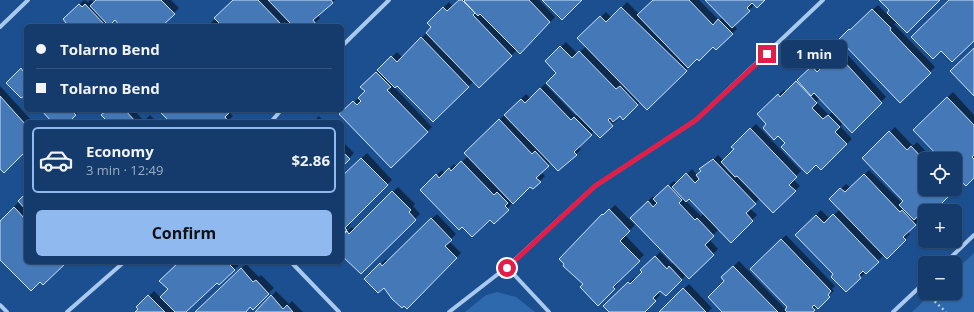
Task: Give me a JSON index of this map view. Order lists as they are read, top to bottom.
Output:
{
  "page": {
    "banner": ["Tolarno Bend", "Tolarno Bend"],
    "bubble": "1 min",
    "list": [
      {
        "name": "Economy",
        "note": "3 min · 12:49",
        "value": "$2.86"
      }
    ],
    "map_buttons": ["+", "−"],
    "buttons": "Confirm"
  }
}
